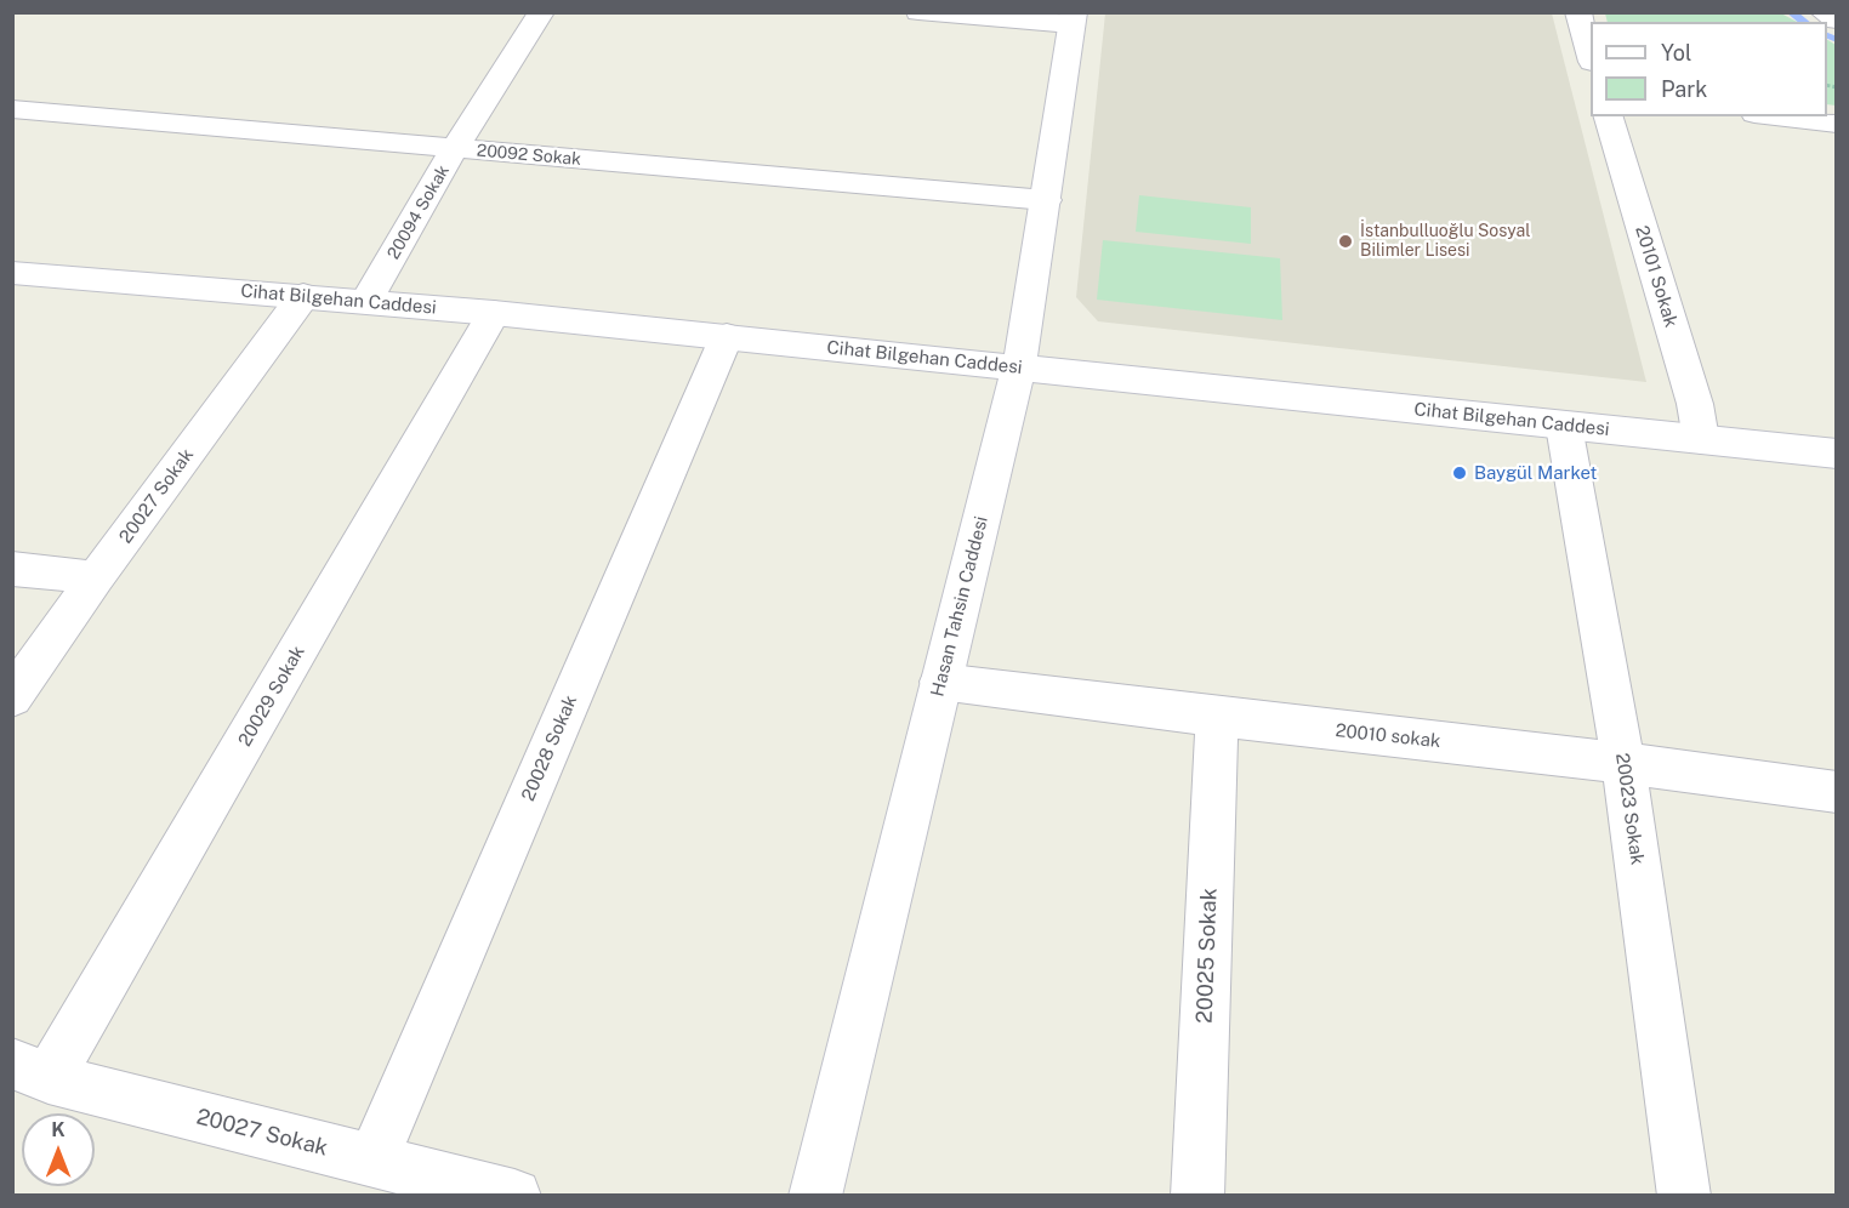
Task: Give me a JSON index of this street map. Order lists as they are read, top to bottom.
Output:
{
  "streets": {
    "street": [
      "20092 Sokak",
      "20094 Sokak",
      "20101 Sokak",
      "Cihat Bilgehan Caddesi",
      "20027 Sokak",
      "Hasan Tahsin Caddesi",
      "20029 Sokak",
      "20010 sokak",
      "20028 Sokak",
      "20023 Sokak",
      "20025 Sokak"
    ]
  },
  "crossings": [
    ["20092 Sokak", "20094 Sokak"],
    ["20092 Sokak", "Hasan Tahsin Caddesi"],
    ["20094 Sokak", "Cihat Bilgehan Caddesi"],
    ["20101 Sokak", "Cihat Bilgehan Caddesi"],
    ["Cihat Bilgehan Caddesi", "20027 Sokak"],
    ["Cihat Bilgehan Caddesi", "Hasan Tahsin Caddesi"],
    ["Cihat Bilgehan Caddesi", "20029 Sokak"],
    ["Cihat Bilgehan Caddesi", "20028 Sokak"],
    ["Cihat Bilgehan Caddesi", "20023 Sokak"],
    ["20027 Sokak", "20029 Sokak"],
    ["20027 Sokak", "20028 Sokak"],
    ["Hasan Tahsin Caddesi", "20010 sokak"],
    ["20010 sokak", "20023 Sokak"],
    ["20010 sokak", "20025 Sokak"]
  ],
  "places": ["İstanbulluoğlu Sosyal Bilimler Lisesi", "Baygül Market"],
  "legend": ["Yol", "Park"],
  "north": "top"
}
